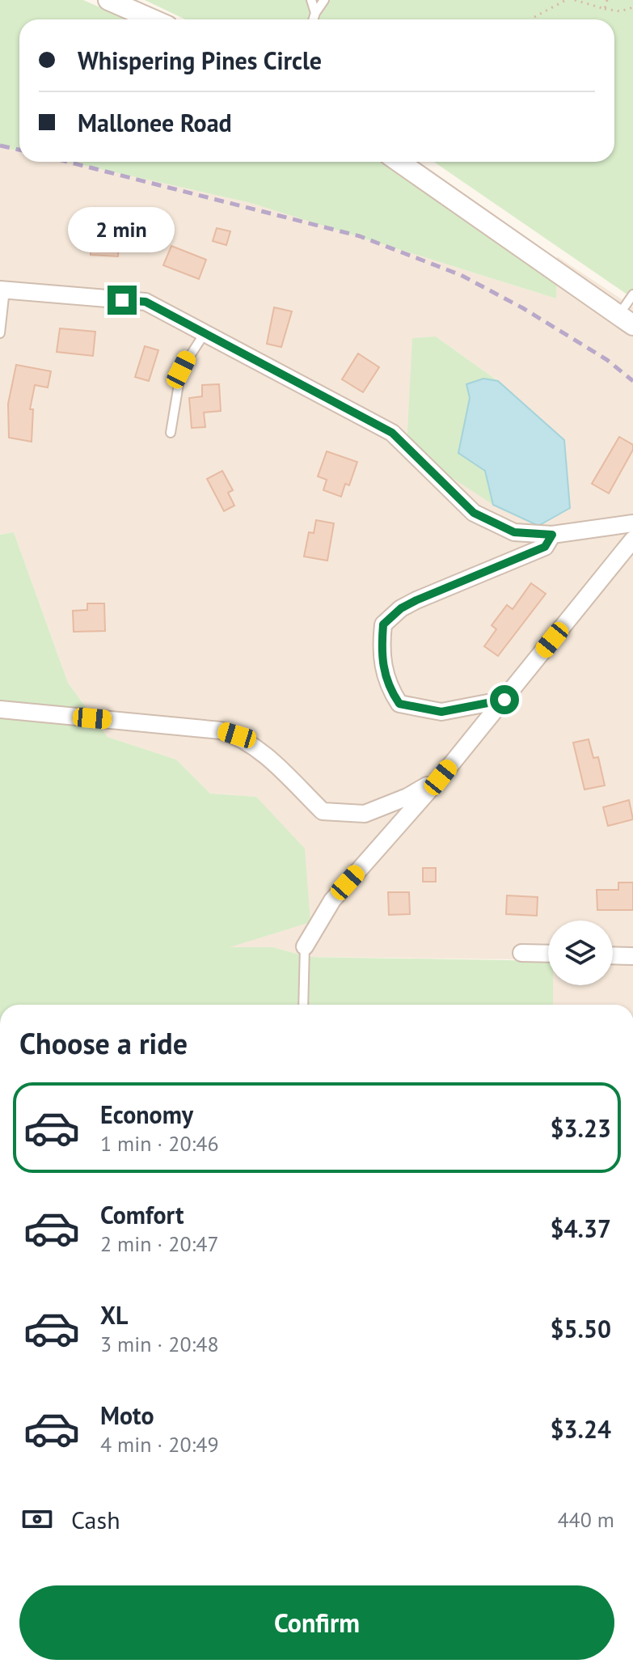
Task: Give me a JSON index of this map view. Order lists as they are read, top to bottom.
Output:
{
  "page": {
    "banner": ["Whispering Pines Circle", "Mallonee Road"],
    "bubble": "2 min",
    "heading": "Choose a ride",
    "list": [
      {
        "name": "Economy",
        "note": "1 min · 20:46",
        "value": "$3.23"
      },
      {
        "name": "Comfort",
        "note": "2 min · 20:47",
        "value": "$4.37"
      },
      {
        "name": "XL",
        "note": "3 min · 20:48",
        "value": "$5.50"
      },
      {
        "name": "Moto",
        "note": "4 min · 20:49",
        "value": "$3.24"
      }
    ],
    "pay": ["Cash", "440 m"],
    "buttons": "Confirm"
  }
}
